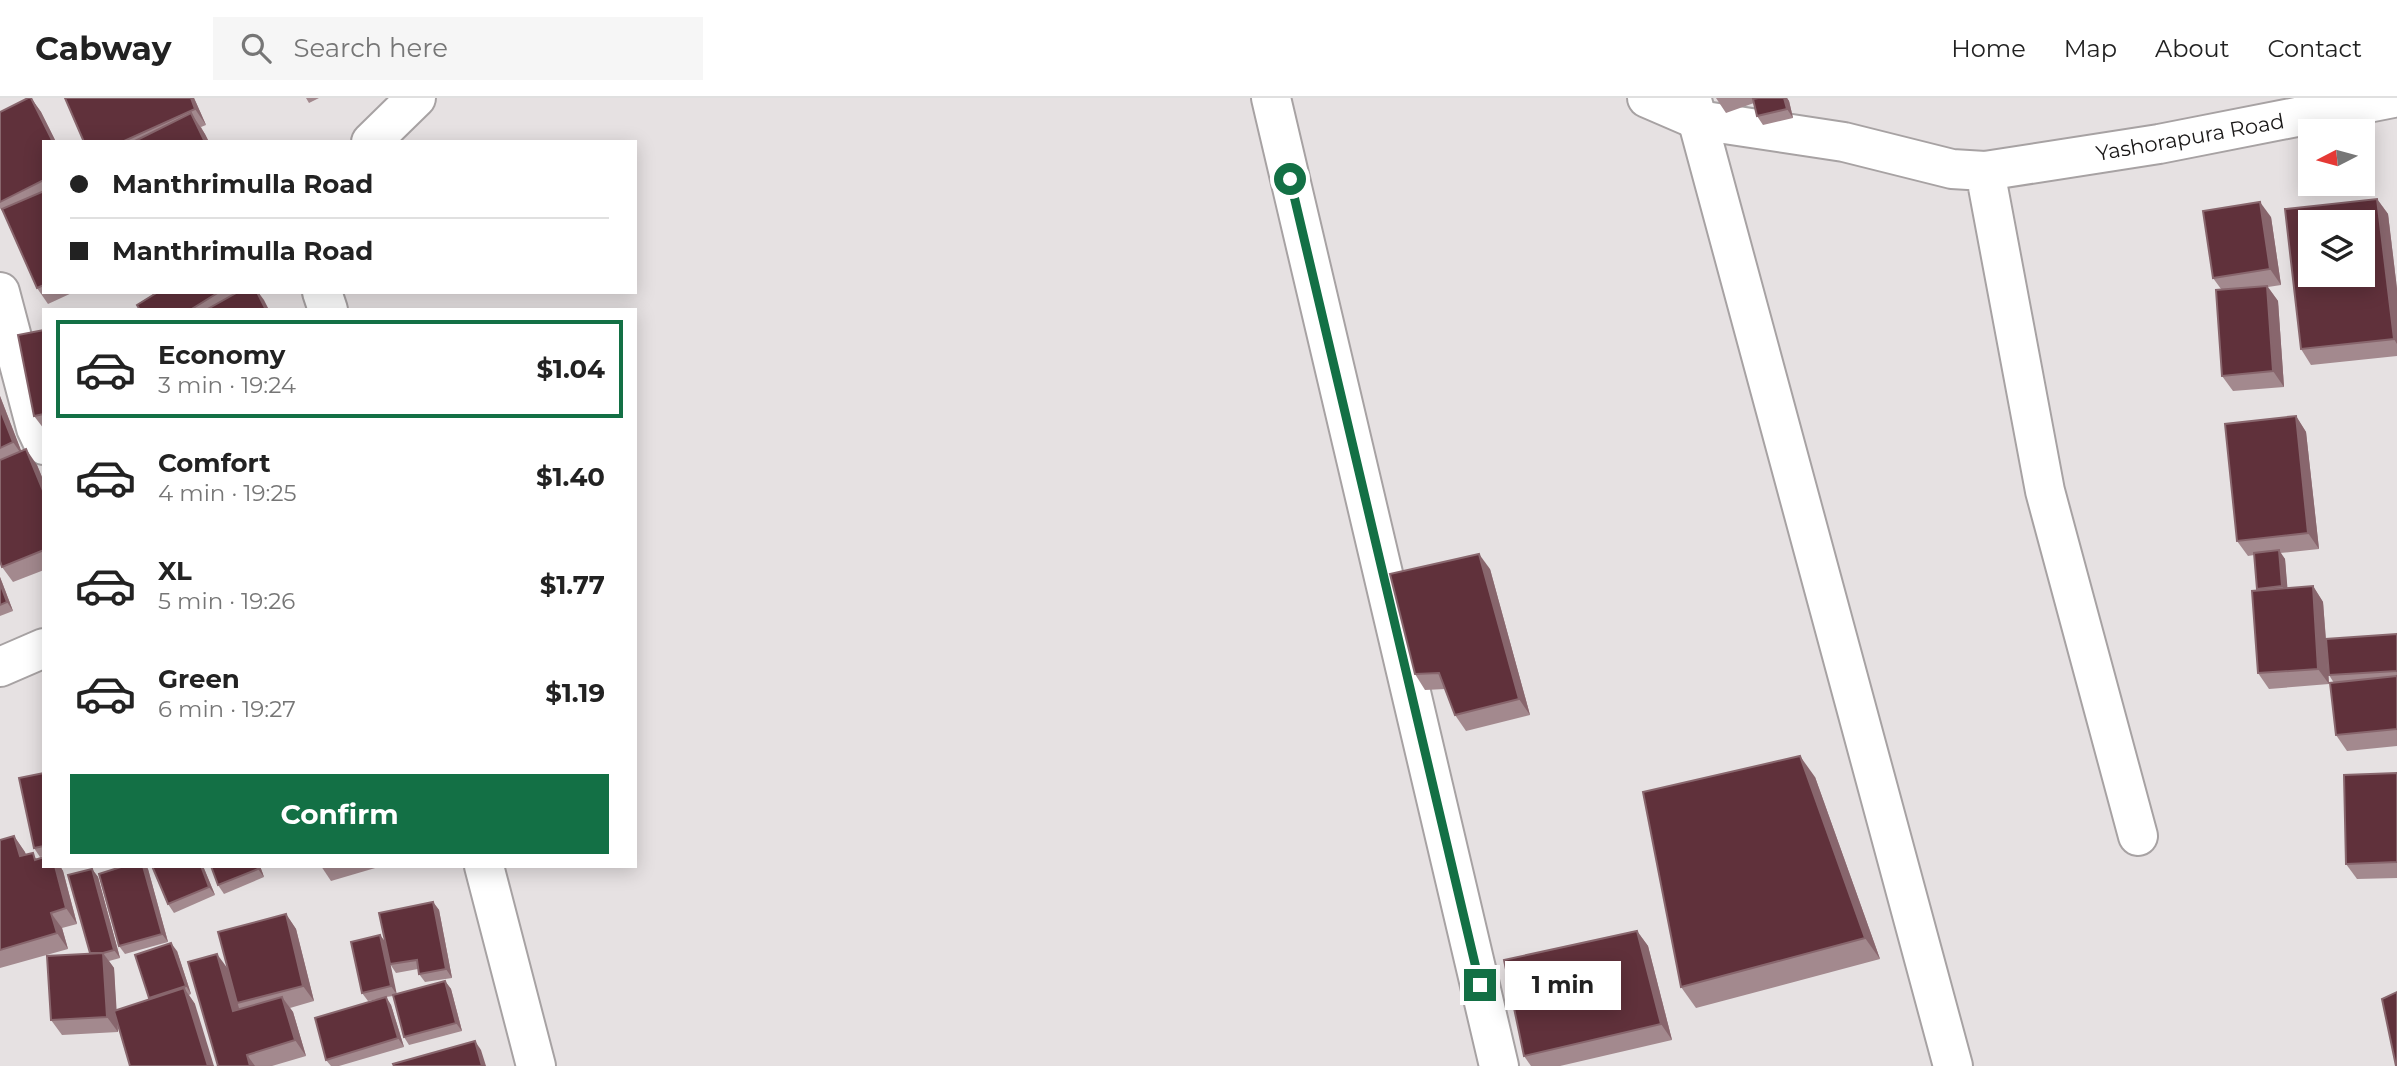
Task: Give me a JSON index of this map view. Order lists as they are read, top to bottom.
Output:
{
  "streets": {
    "street": ["Yashorapura Road"]
  },
  "north": "left",
  "page": {
    "header": "Cabway",
    "search": "Search here",
    "nav": [
      "Home",
      "Map",
      "About",
      "Contact"
    ],
    "banner": ["Manthrimulla Road", "Manthrimulla Road"],
    "list": [
      {
        "name": "Economy",
        "note": "3 min · 19:24",
        "value": "$1.04"
      },
      {
        "name": "Comfort",
        "note": "4 min · 19:25",
        "value": "$1.40"
      },
      {
        "name": "XL",
        "note": "5 min · 19:26",
        "value": "$1.77"
      },
      {
        "name": "Green",
        "note": "6 min · 19:27",
        "value": "$1.19"
      }
    ],
    "buttons": "Confirm",
    "bubble": "1 min"
  }
}
